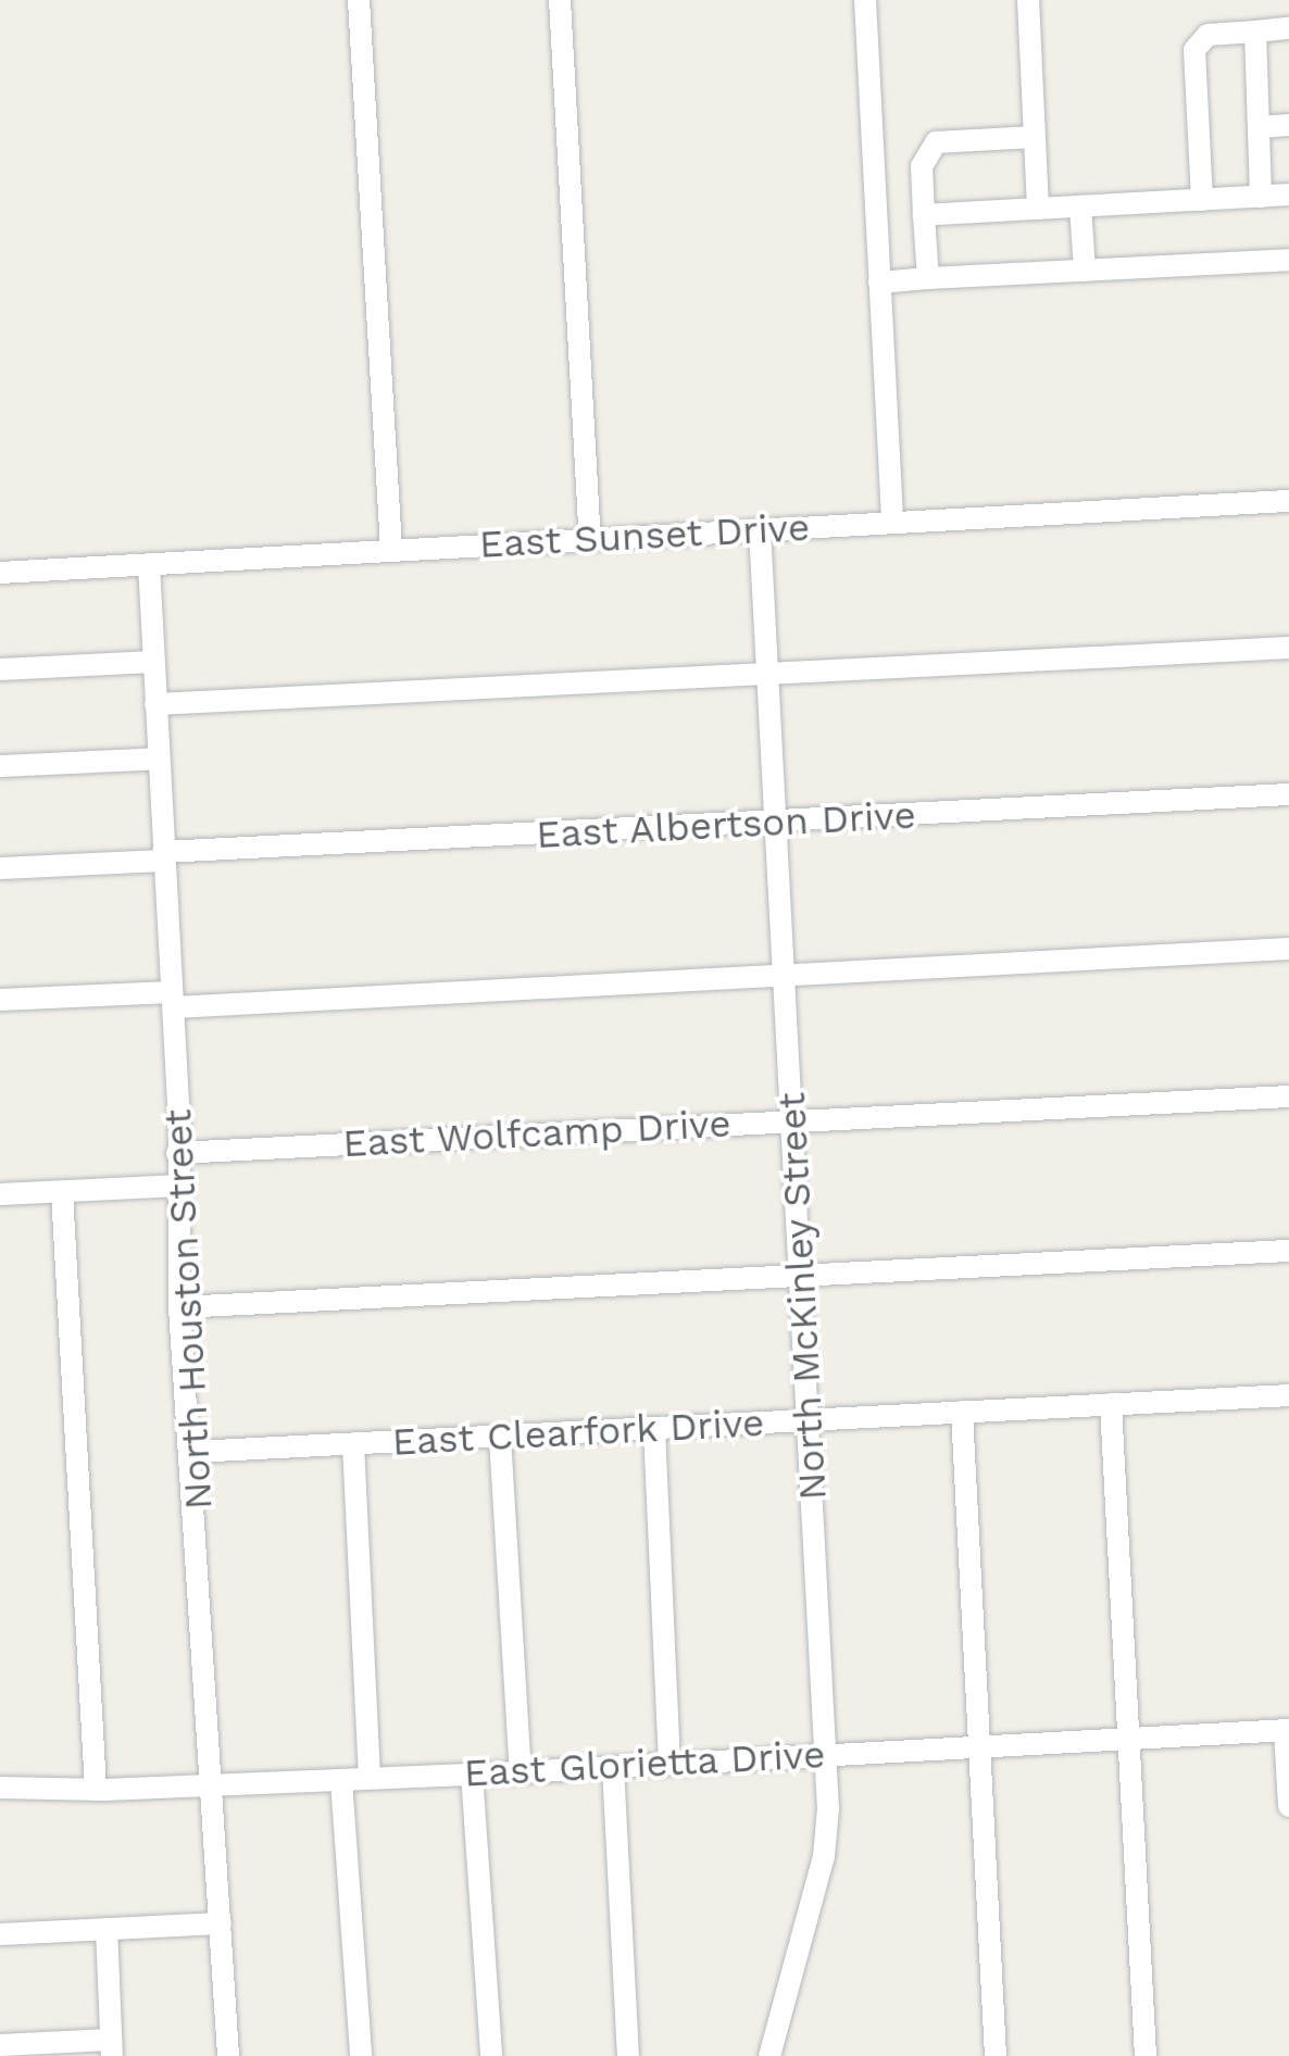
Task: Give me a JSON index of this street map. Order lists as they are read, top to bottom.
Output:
{
  "streets": {
    "street": [
      "East Sunset Drive",
      "East Albertson Drive",
      "East Wolfcamp Drive",
      "North McKinley Street",
      "North Houston Street",
      "East Clearfork Drive",
      "East Glorietta Drive"
    ]
  },
  "crossings": [
    ["East Sunset Drive", "North McKinley Street"],
    ["East Sunset Drive", "North Houston Street"],
    ["East Albertson Drive", "North McKinley Street"],
    ["East Albertson Drive", "North Houston Street"],
    ["East Wolfcamp Drive", "North McKinley Street"],
    ["East Wolfcamp Drive", "North Houston Street"],
    ["North McKinley Street", "East Clearfork Drive"],
    ["North McKinley Street", "East Glorietta Drive"],
    ["North Houston Street", "East Clearfork Drive"],
    ["North Houston Street", "East Glorietta Drive"]
  ]
}
